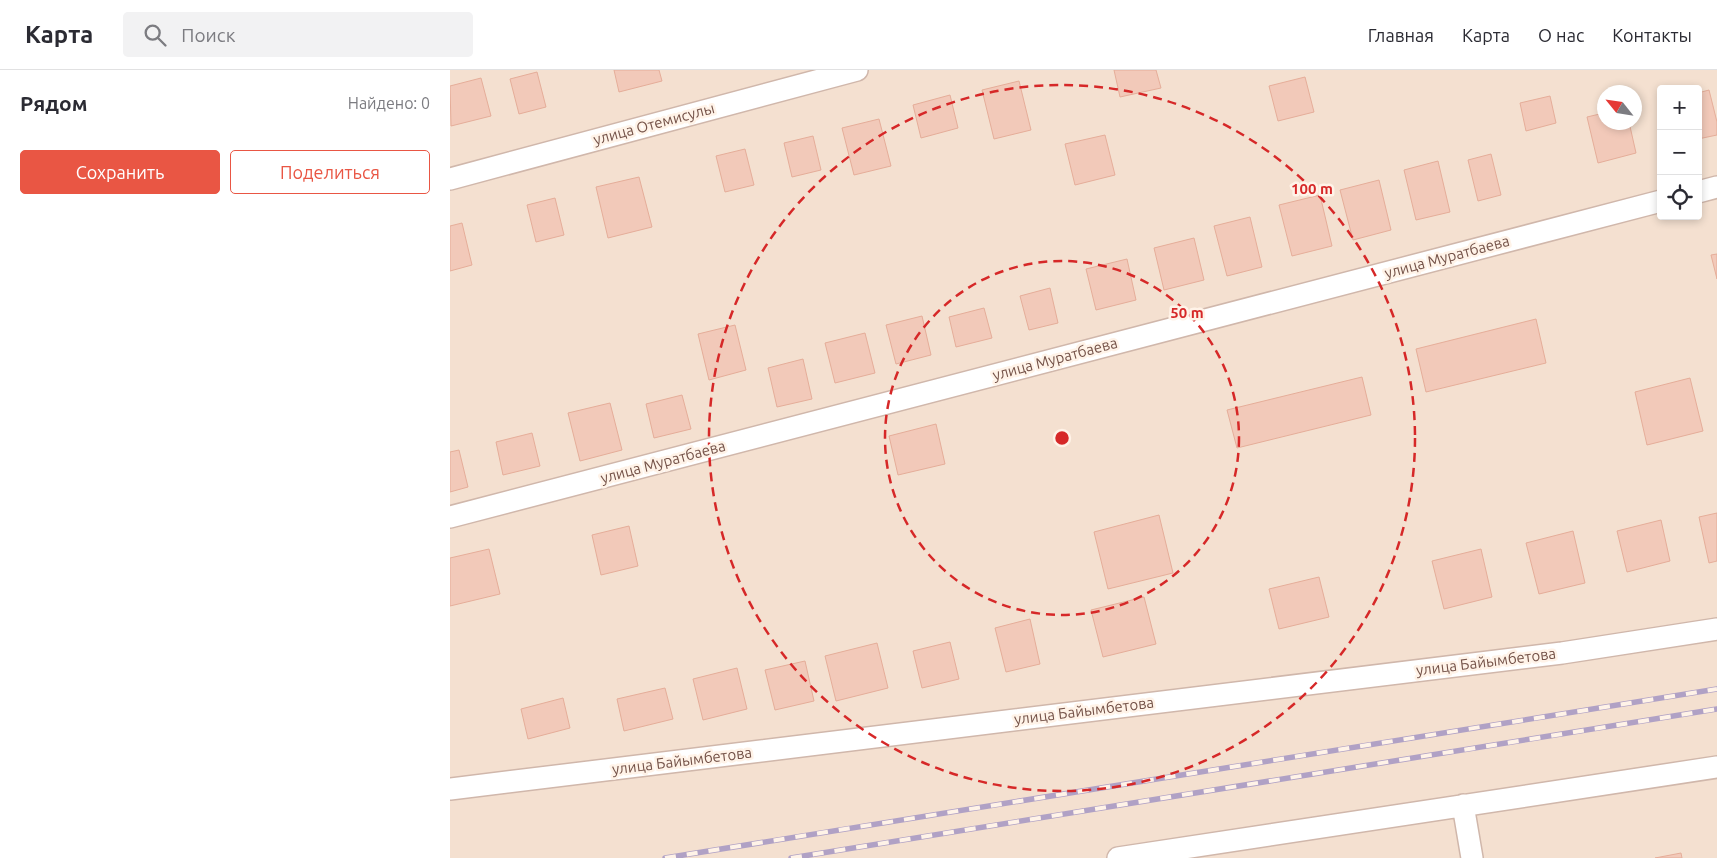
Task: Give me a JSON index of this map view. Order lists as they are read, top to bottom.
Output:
{
  "streets": {
    "street": ["улица Отемисулы", "улица Муратбаева", "улица Байымбетова"]
  },
  "north": "top left",
  "page": {
    "header": "Карта",
    "search": "Поиск",
    "nav": [
      "Главная",
      "Карта",
      "О нас",
      "Контакты"
    ],
    "heading": ["Рядом", "Найдено: 0"],
    "map_buttons": ["+", "−"],
    "buttons": ["Сохранить", "Поделиться"]
  },
  "rings": ["100 m", "50 m"]
}
